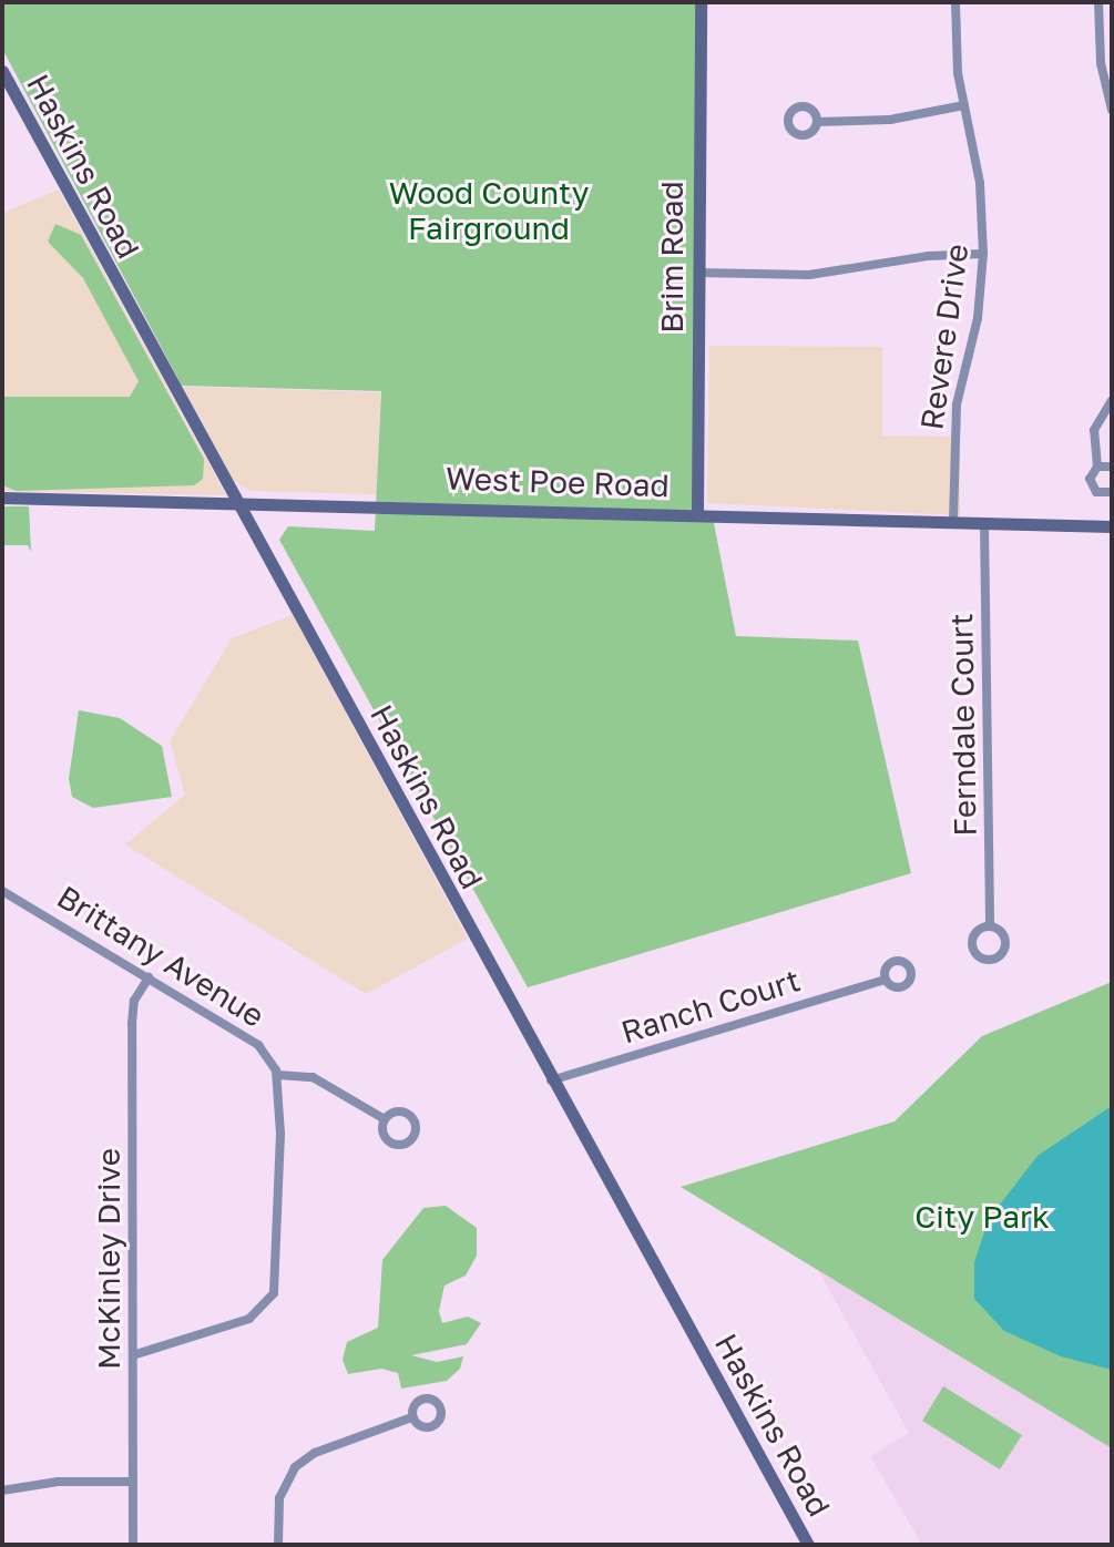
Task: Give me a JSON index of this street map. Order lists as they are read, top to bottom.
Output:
{
  "streets": {
    "main road": ["Haskins Road", "Brim Road", "West Poe Road"],
    "street": [
      "Revere Drive",
      "Ferndale Court",
      "Brittany Avenue",
      "Ranch Court",
      "McKinley Drive"
    ]
  },
  "crossings": [
    ["Haskins Road", "West Poe Road"],
    ["Haskins Road", "Ranch Court"],
    ["Brim Road", "West Poe Road"],
    ["Revere Drive", "West Poe Road"],
    ["West Poe Road", "Ferndale Court"],
    ["Brittany Avenue", "McKinley Drive"]
  ],
  "parks": ["Wood County Fairground", "City Park"]
}
